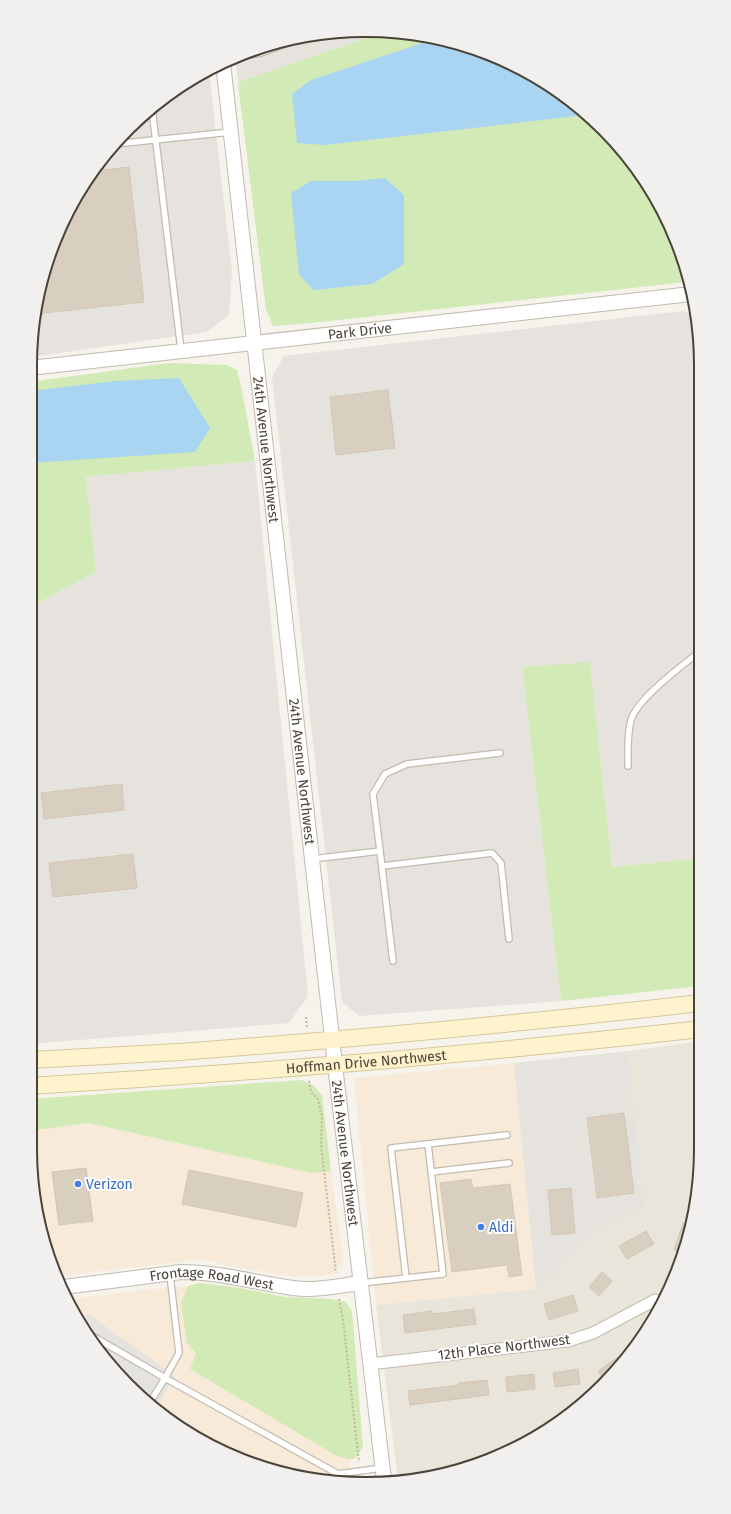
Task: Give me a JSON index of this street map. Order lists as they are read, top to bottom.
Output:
{
  "streets": {
    "main road": ["Hoffman Drive Northwest"],
    "street": [
      "Park Drive",
      "24th Avenue Northwest",
      "Frontage Road West",
      "12th Place Northwest"
    ]
  },
  "crossings": [
    ["Park Drive", "24th Avenue Northwest"],
    ["24th Avenue Northwest", "Hoffman Drive Northwest"],
    ["24th Avenue Northwest", "Frontage Road West"],
    ["24th Avenue Northwest", "12th Place Northwest"]
  ],
  "places": ["Verizon", "Aldi"]
}
